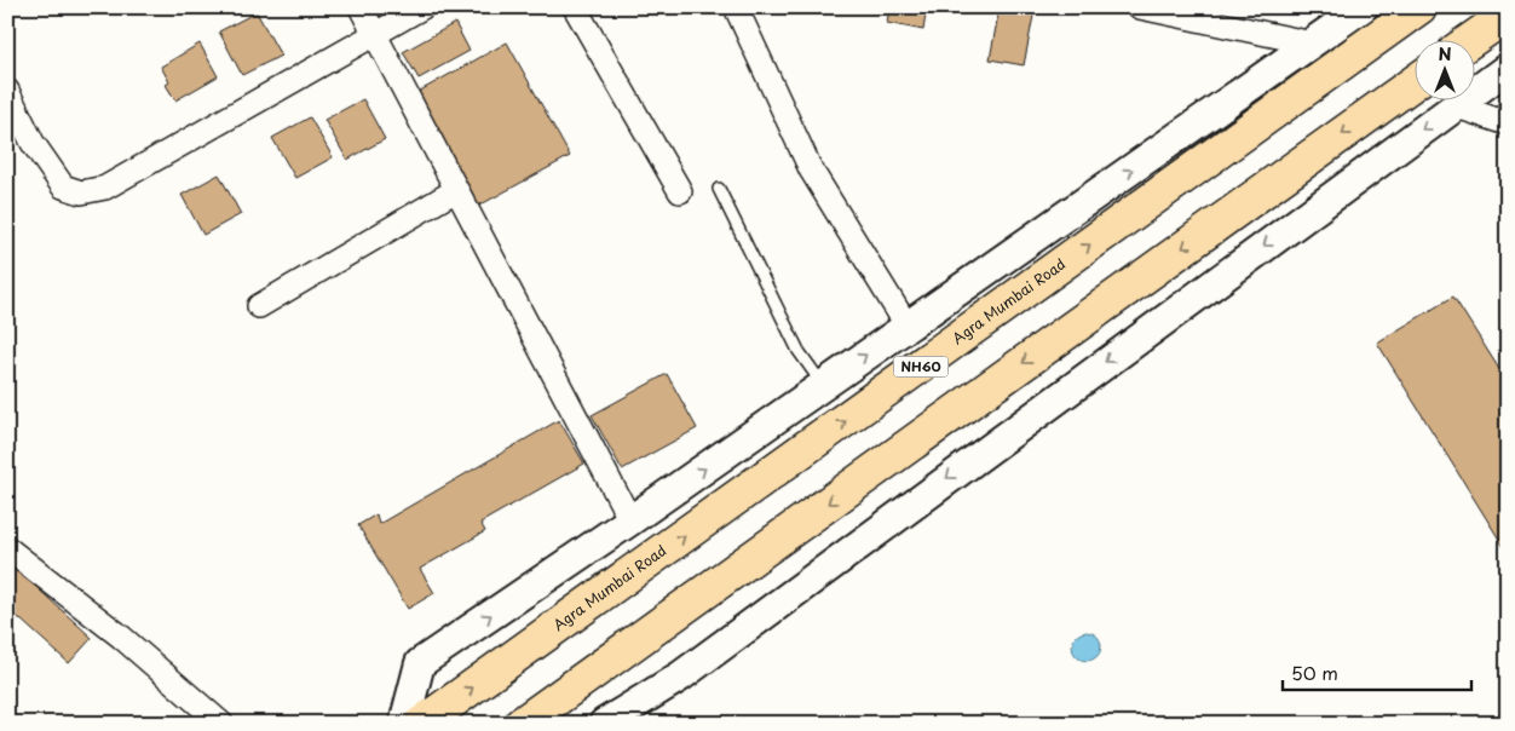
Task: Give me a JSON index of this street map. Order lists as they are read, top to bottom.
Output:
{
  "streets": {
    "highway": ["Agra Mumbai Road", "NH60"]
  },
  "scale_bar": "50 m",
  "north": "top"
}
